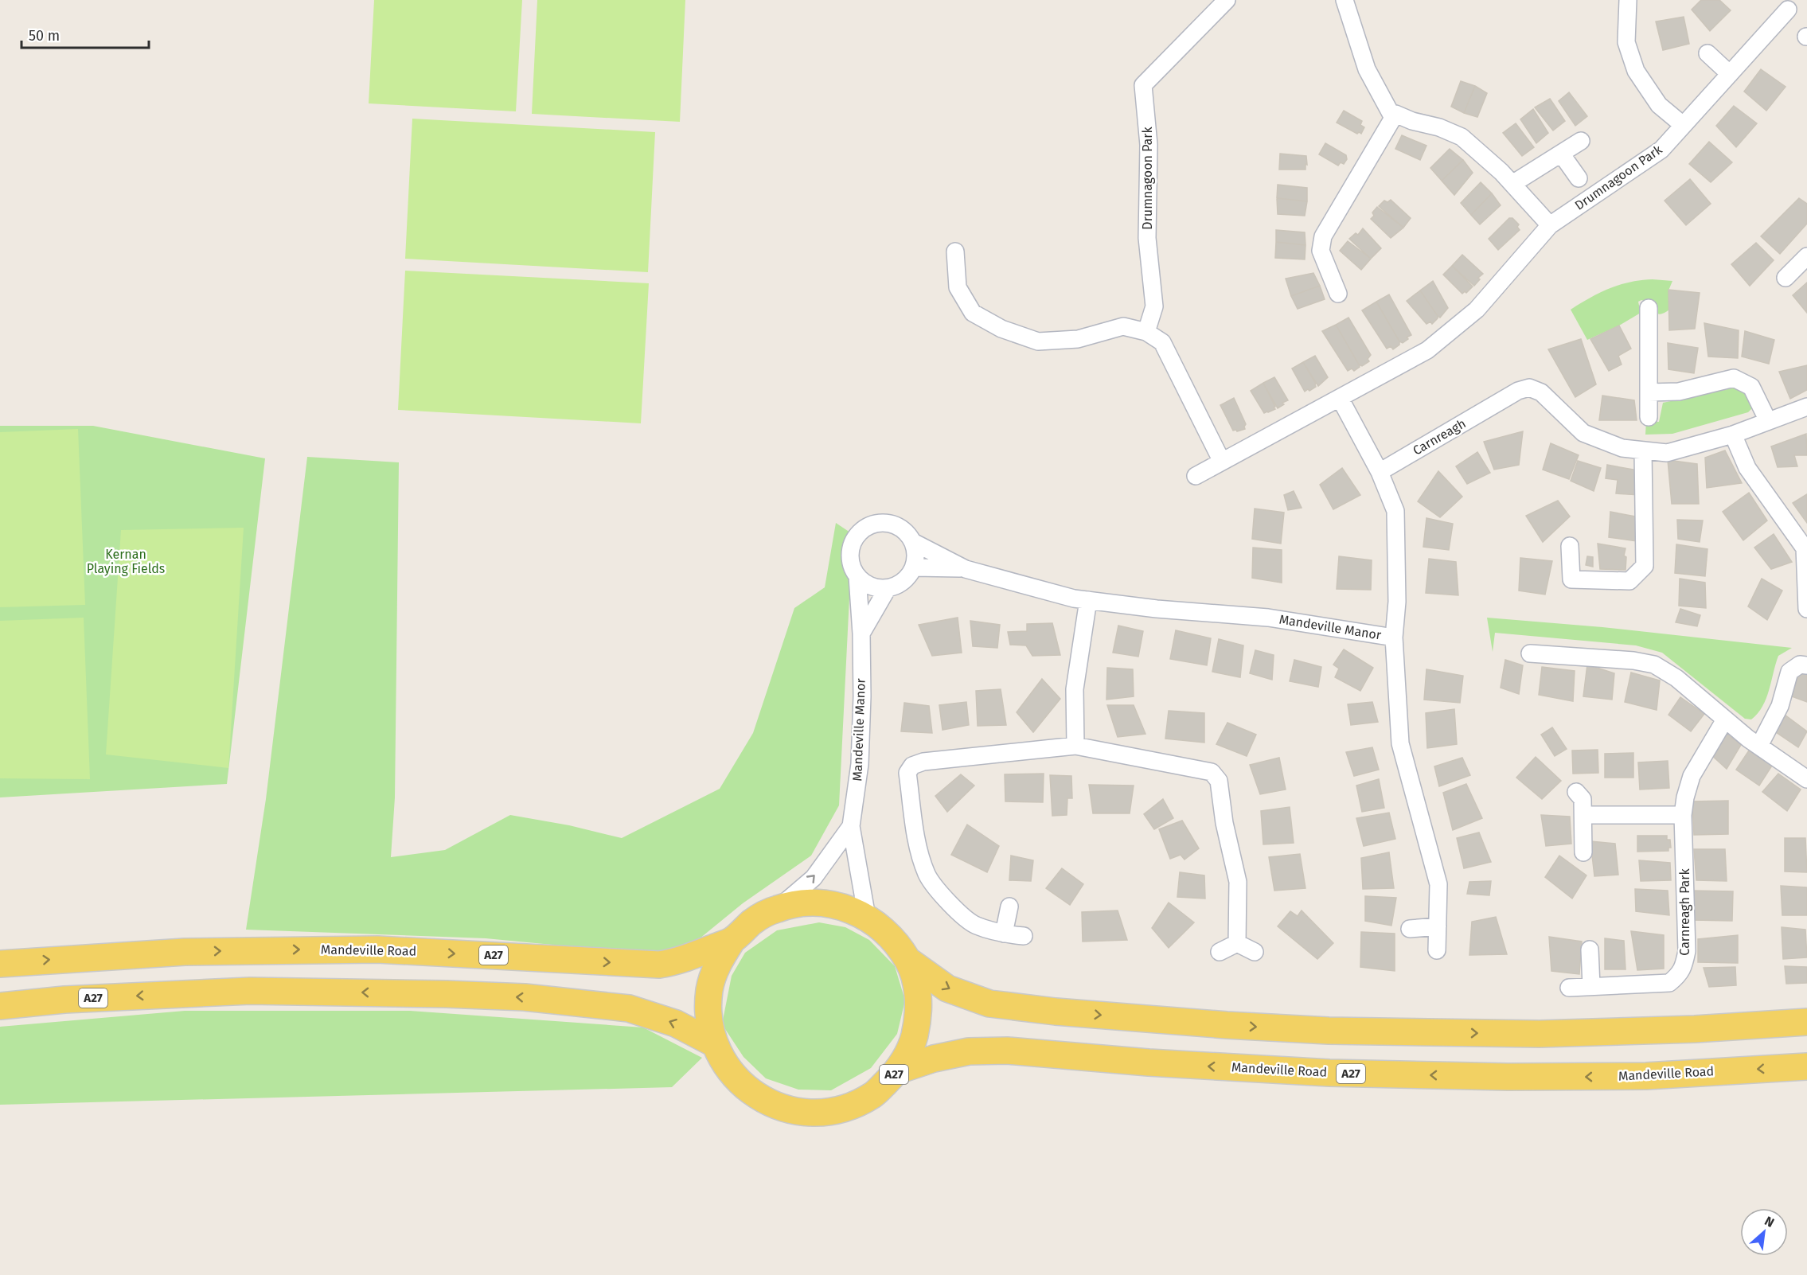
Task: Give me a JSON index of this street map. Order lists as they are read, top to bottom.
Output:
{
  "streets": {
    "main road": ["Mandeville Road", "A27"],
    "street": [
      "Drumnagoon Park",
      "Carnreagh",
      "Mandeville Manor",
      "Carnreagh Park"
    ]
  },
  "crossings": [
    ["Mandeville Manor", "A27"],
    ["Mandeville Road", "A27"]
  ],
  "parks": ["Kernan Playing Fields"],
  "scale_bar": "50 m",
  "north": "top right"
}
